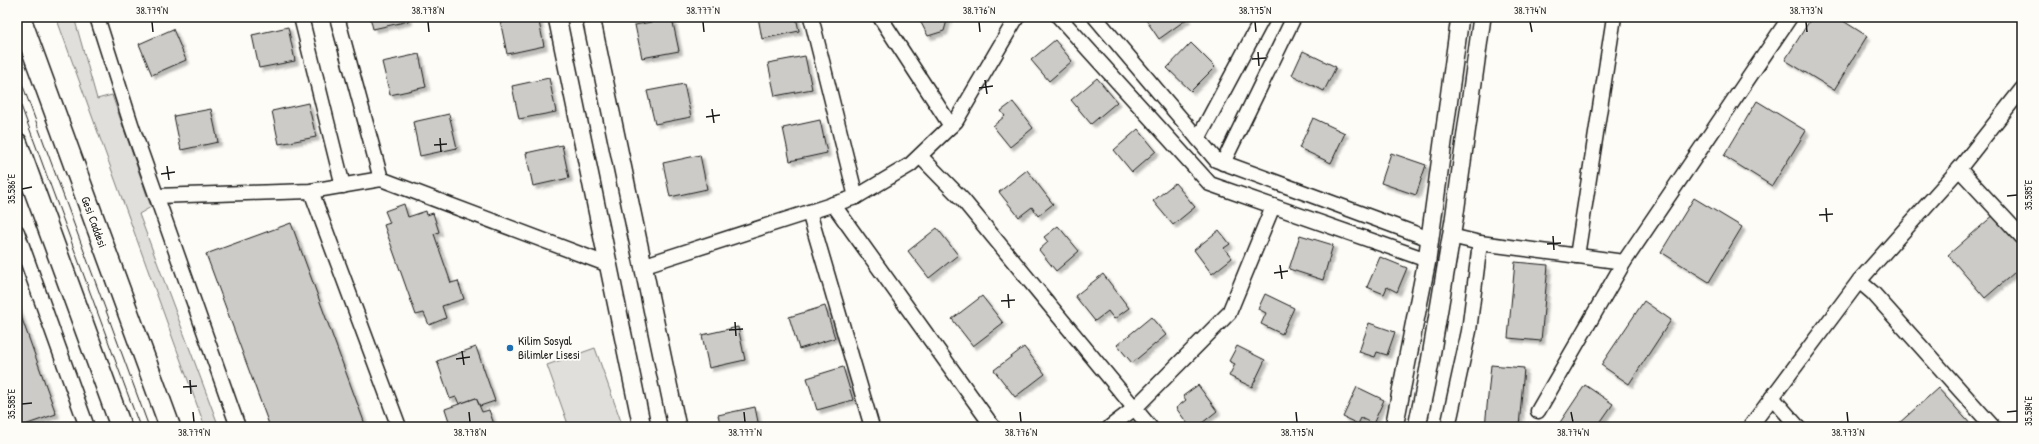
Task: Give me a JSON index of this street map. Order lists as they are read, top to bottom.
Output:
{
  "streets": {
    "main road": ["Gesi Caddesi"]
  },
  "places": ["Kilim Sosyal Bilimler Lisesi"],
  "coordinates": [
    "38.779°N",
    "38.778°N",
    "38.777°N",
    "38.776°N",
    "38.775°N",
    "38.774°N",
    "38.773°N",
    "35.586°E",
    "35.585°E",
    "35.584°E"
  ]
}
